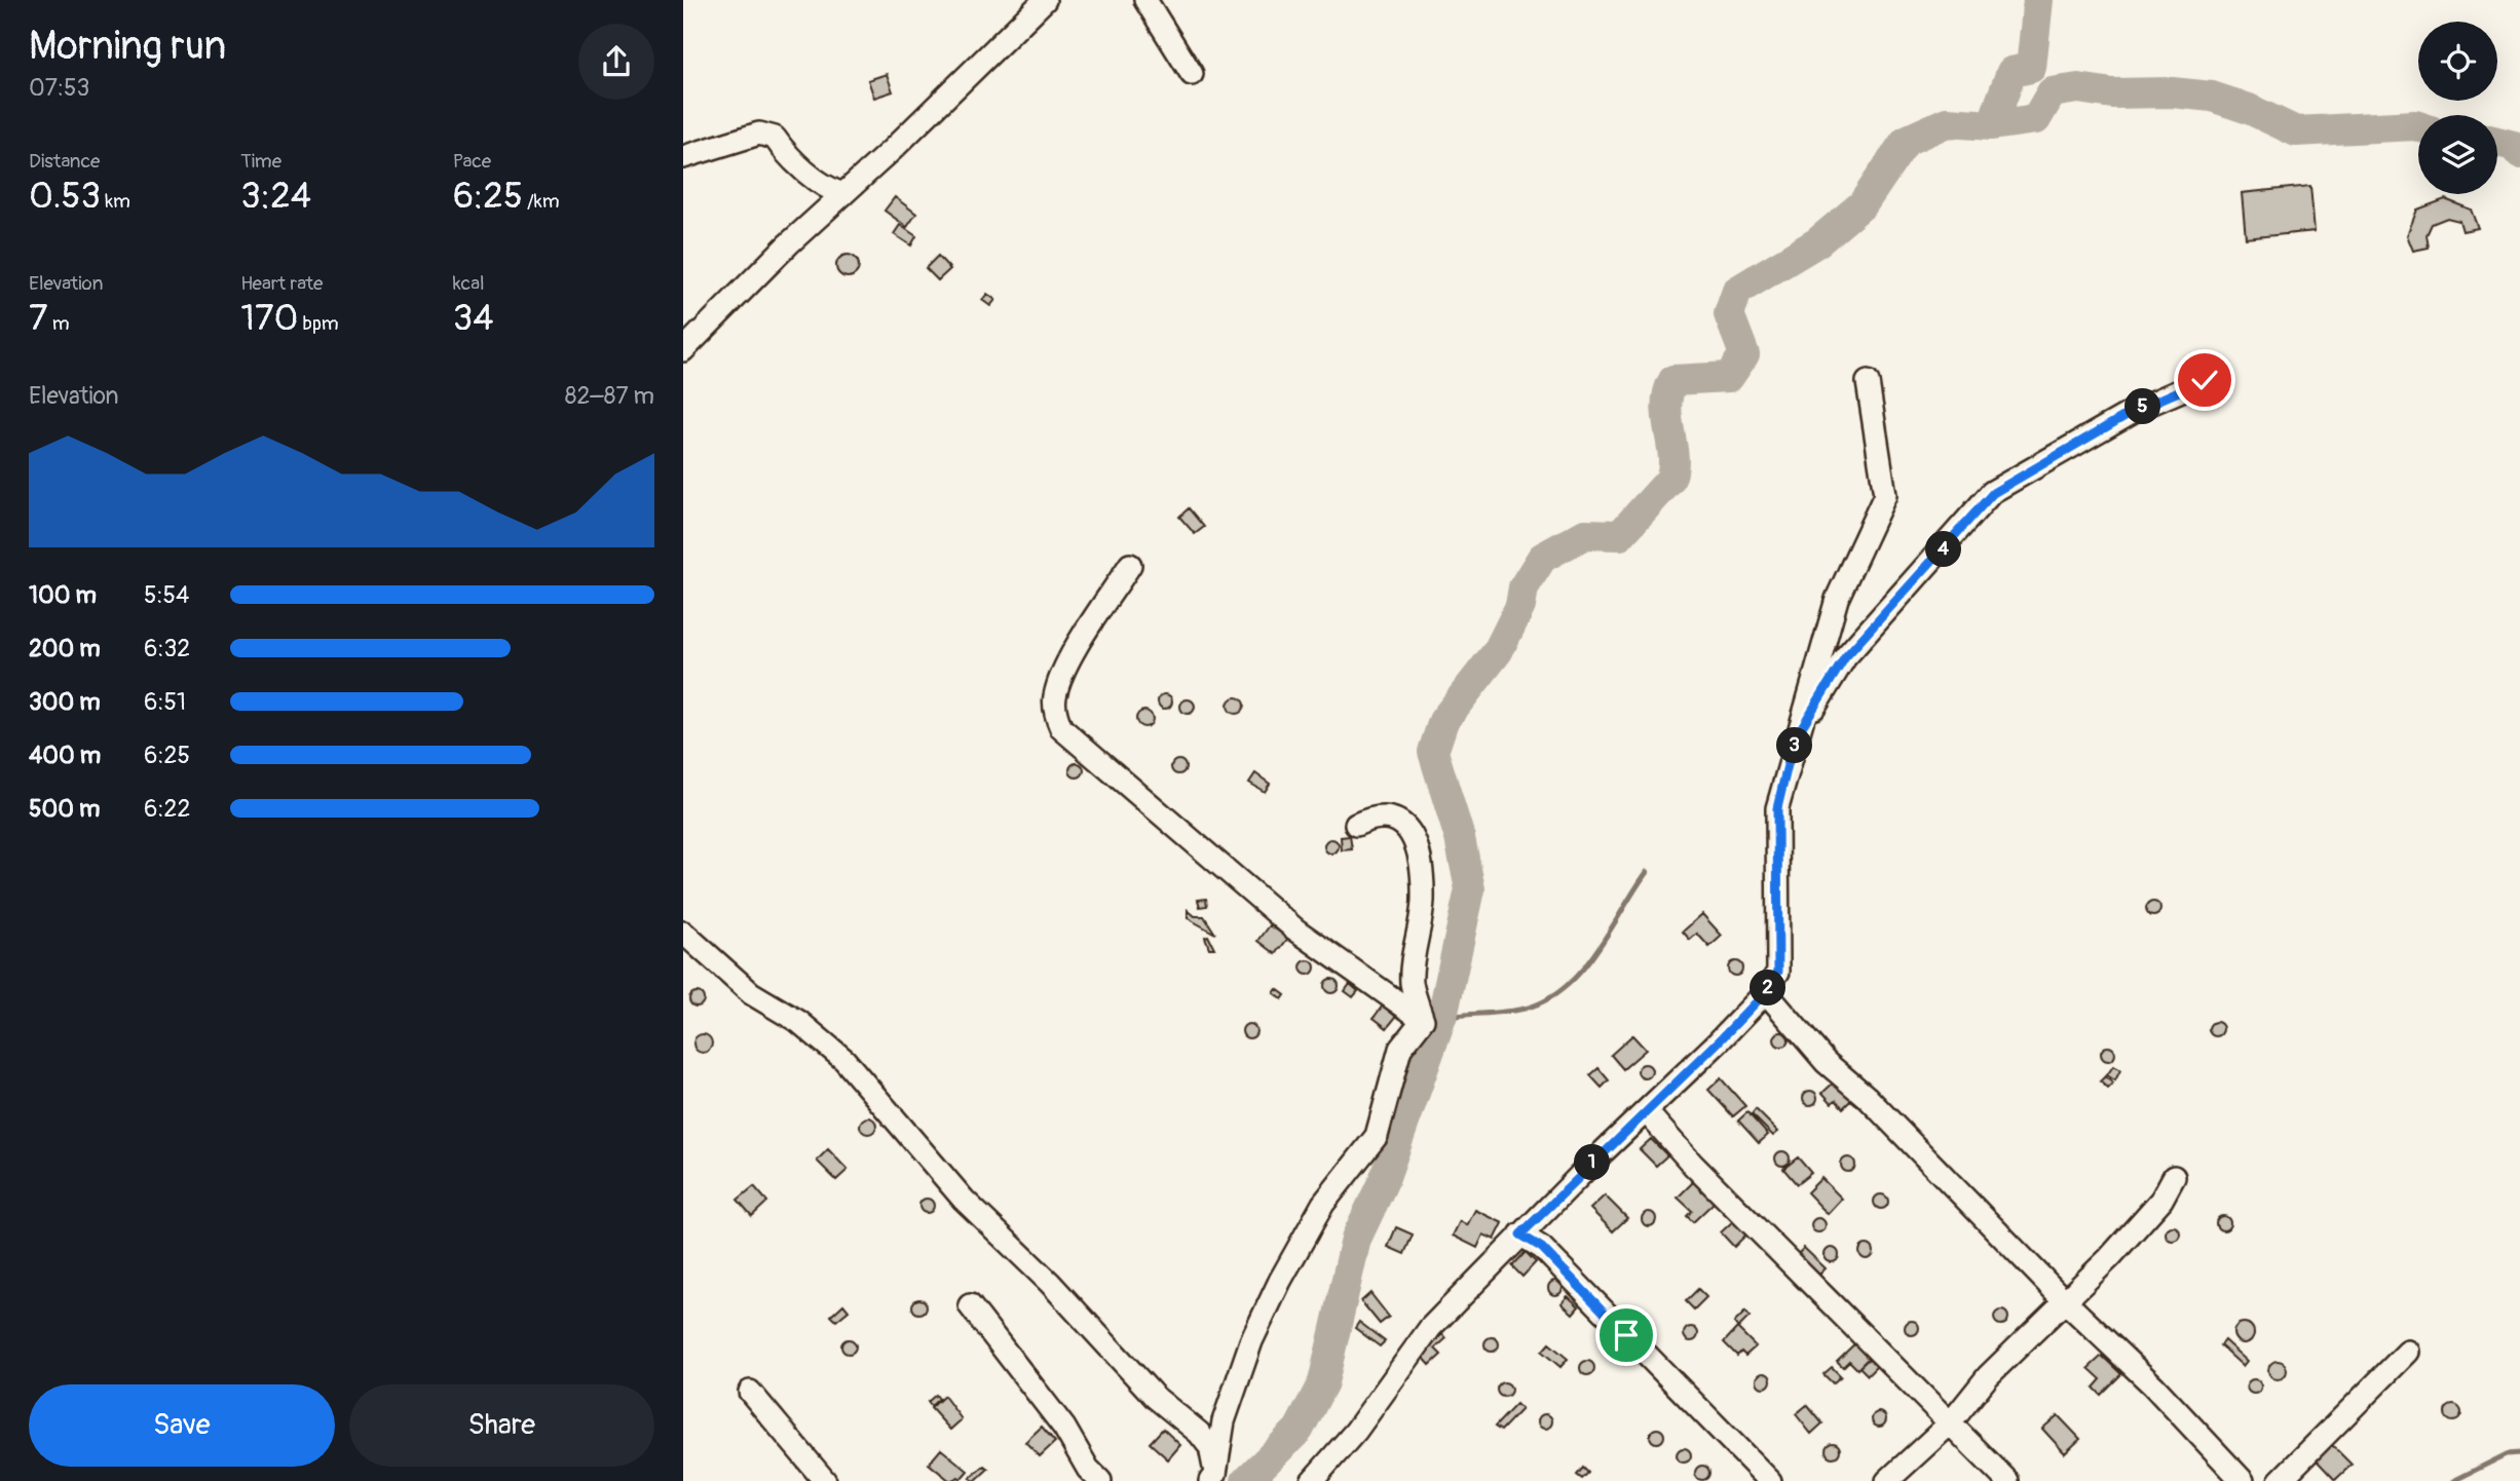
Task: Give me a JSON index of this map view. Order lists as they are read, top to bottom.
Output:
{
  "page": {
    "heading": ["Morning run", "07:53"],
    "stats": [
      ["Distance", "0.53 km"],
      ["Time", "3:24"],
      ["Pace", "6:25 /km"],
      ["Elevation", "7 m"],
      ["Heart rate", "170 bpm"],
      ["kcal", "34"]
    ],
    "chart": ["Elevation", "82–87 m"],
    "pins": [
      "5",
      "4",
      "3",
      "2",
      "1"
    ],
    "list": [
      {
        "name": "100 m",
        "note": "5:54"
      },
      {
        "name": "200 m",
        "note": "6:32"
      },
      {
        "name": "300 m",
        "note": "6:51"
      },
      {
        "name": "400 m",
        "note": "6:25"
      },
      {
        "name": "500 m",
        "note": "6:22"
      }
    ],
    "buttons": ["Save", "Share"]
  }
}
